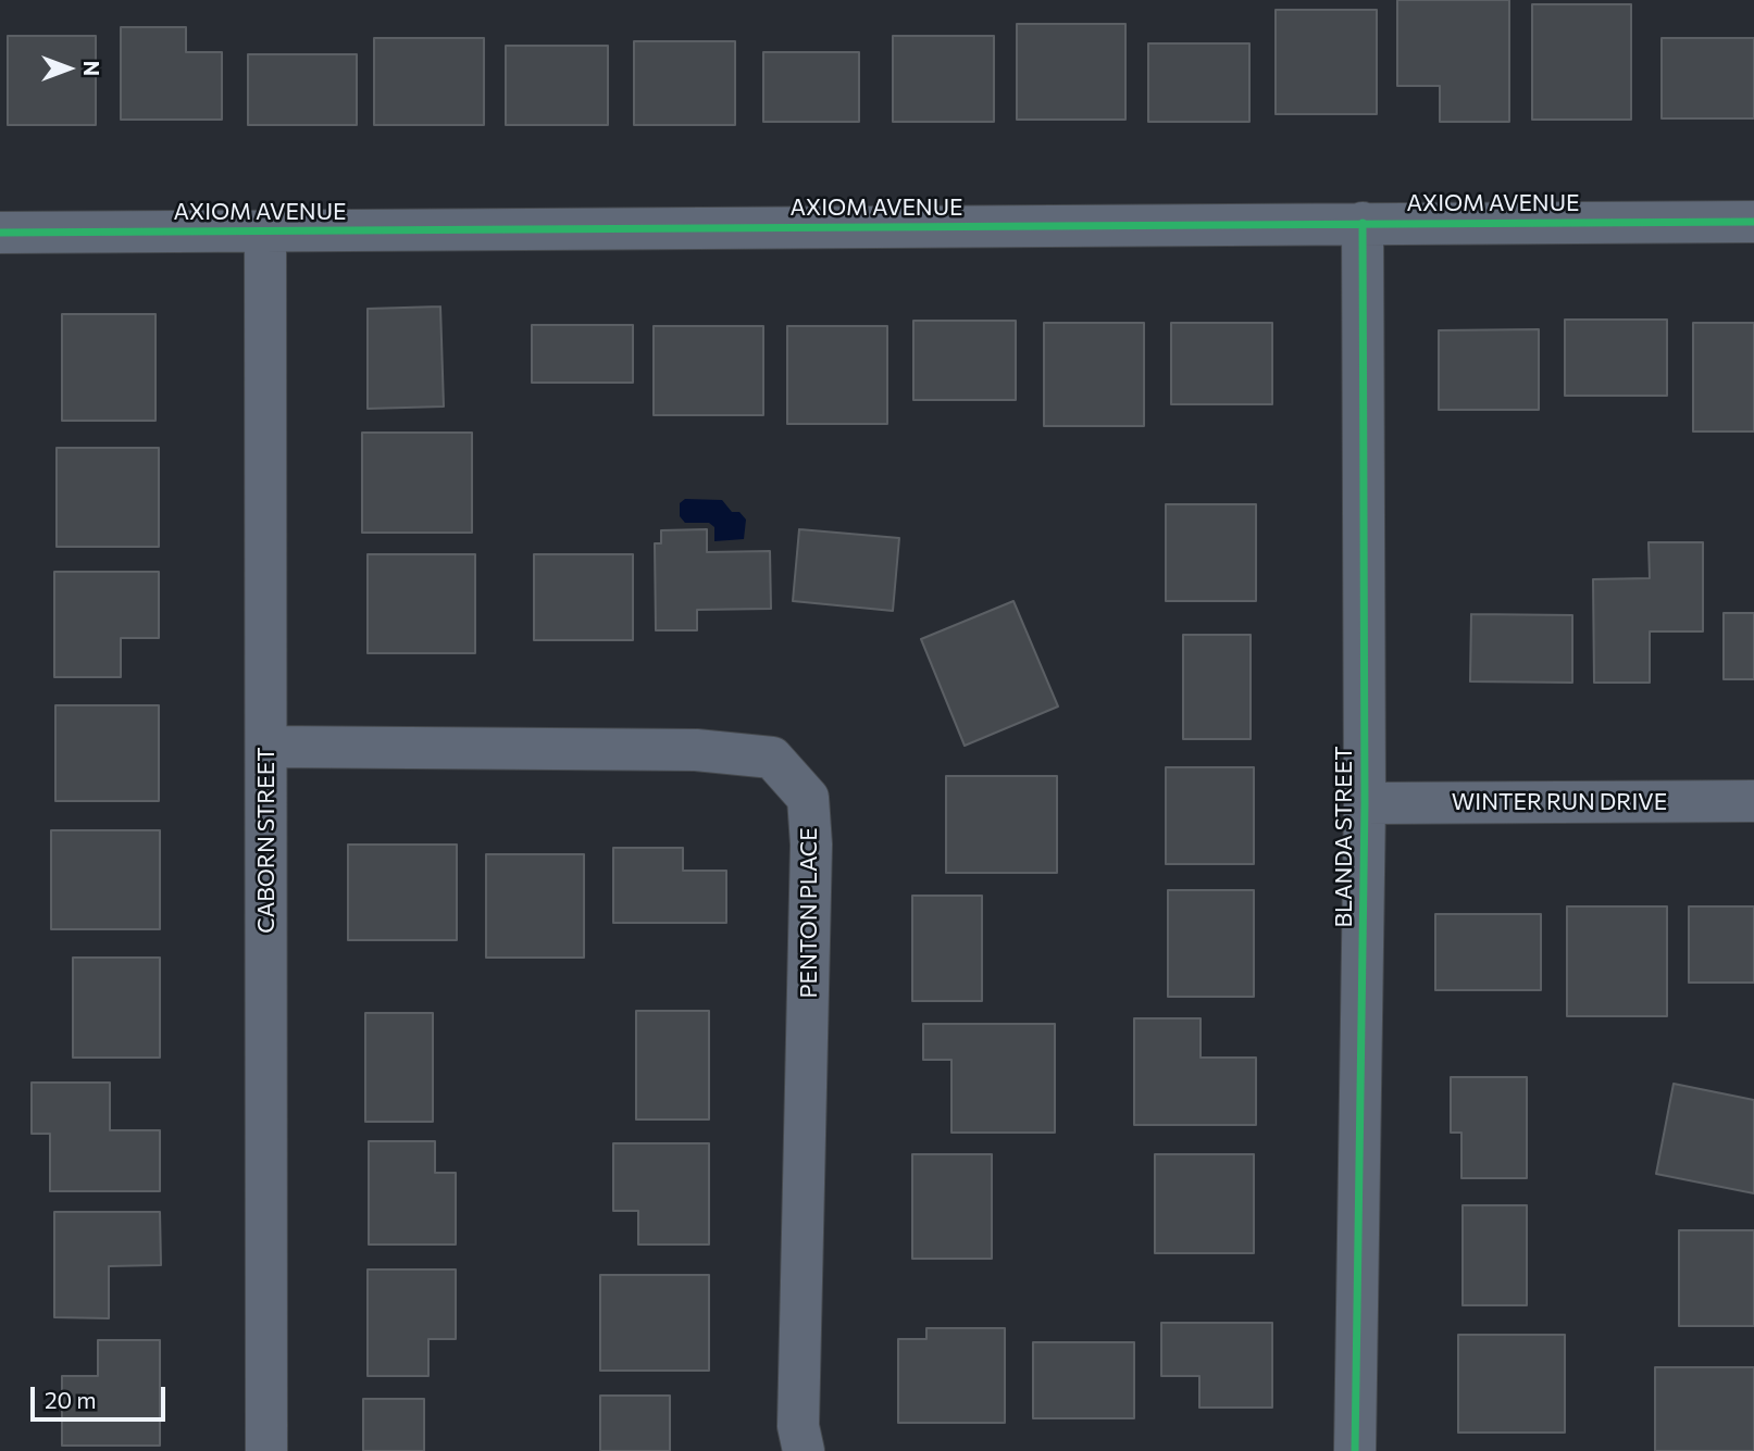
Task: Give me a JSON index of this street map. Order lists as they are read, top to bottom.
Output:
{
  "streets": {
    "street": [
      "AXIOM AVENUE",
      "WINTER RUN DRIVE",
      "BLANDA STREET",
      "CABORN STREET",
      "PENTON PLACE"
    ]
  },
  "crossings": [
    ["AXIOM AVENUE", "BLANDA STREET"],
    ["AXIOM AVENUE", "CABORN STREET"],
    ["WINTER RUN DRIVE", "BLANDA STREET"],
    ["CABORN STREET", "PENTON PLACE"]
  ],
  "scale_bar": "20 m",
  "north": "right"
}
